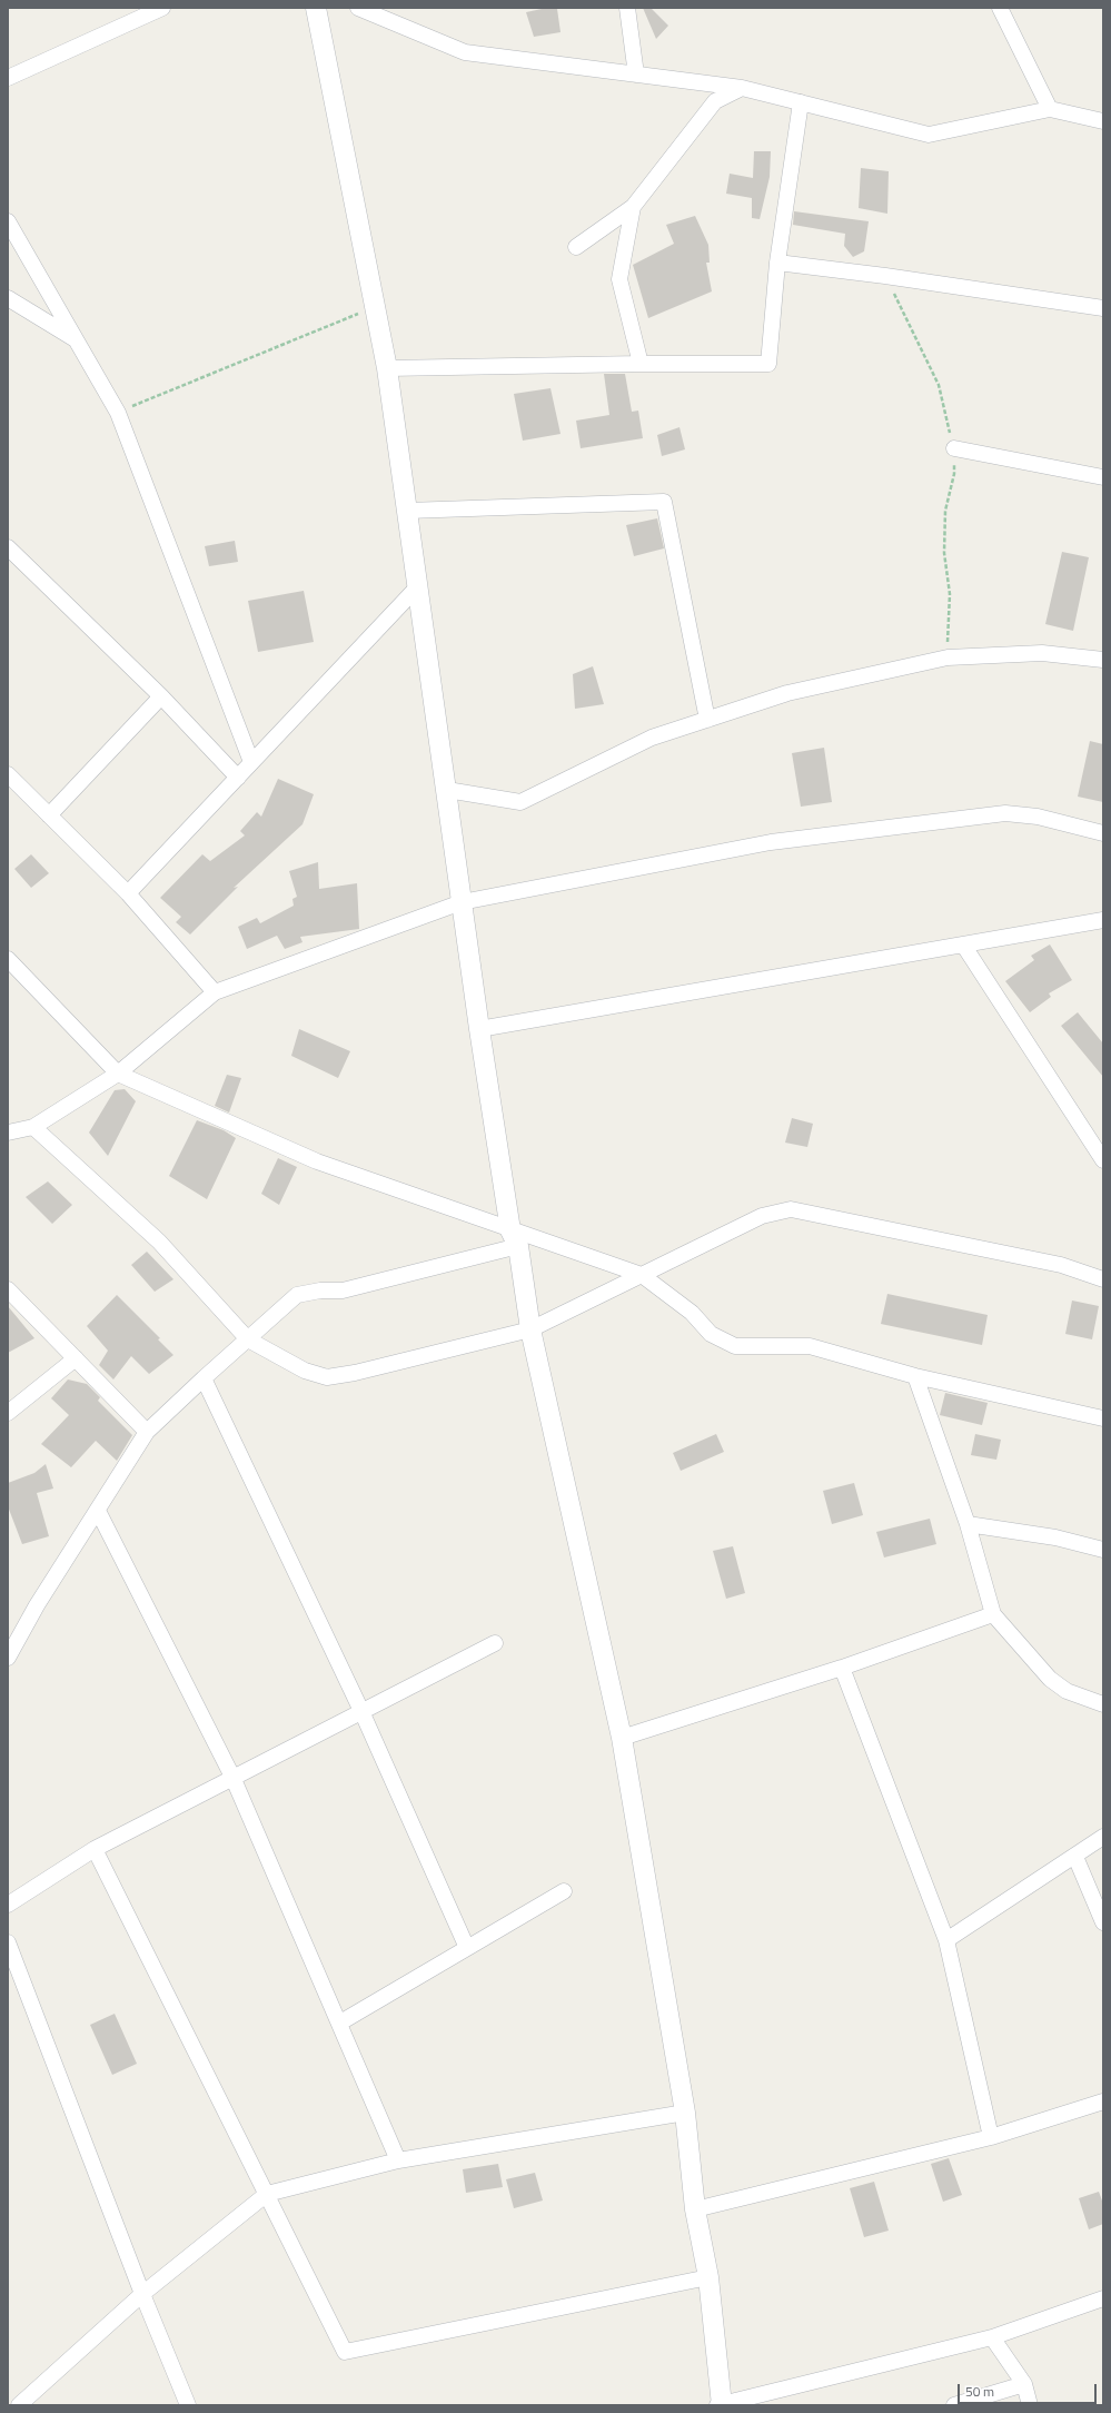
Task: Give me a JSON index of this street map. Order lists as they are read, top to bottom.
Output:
{
  "scale_bar": "50 m"
}
